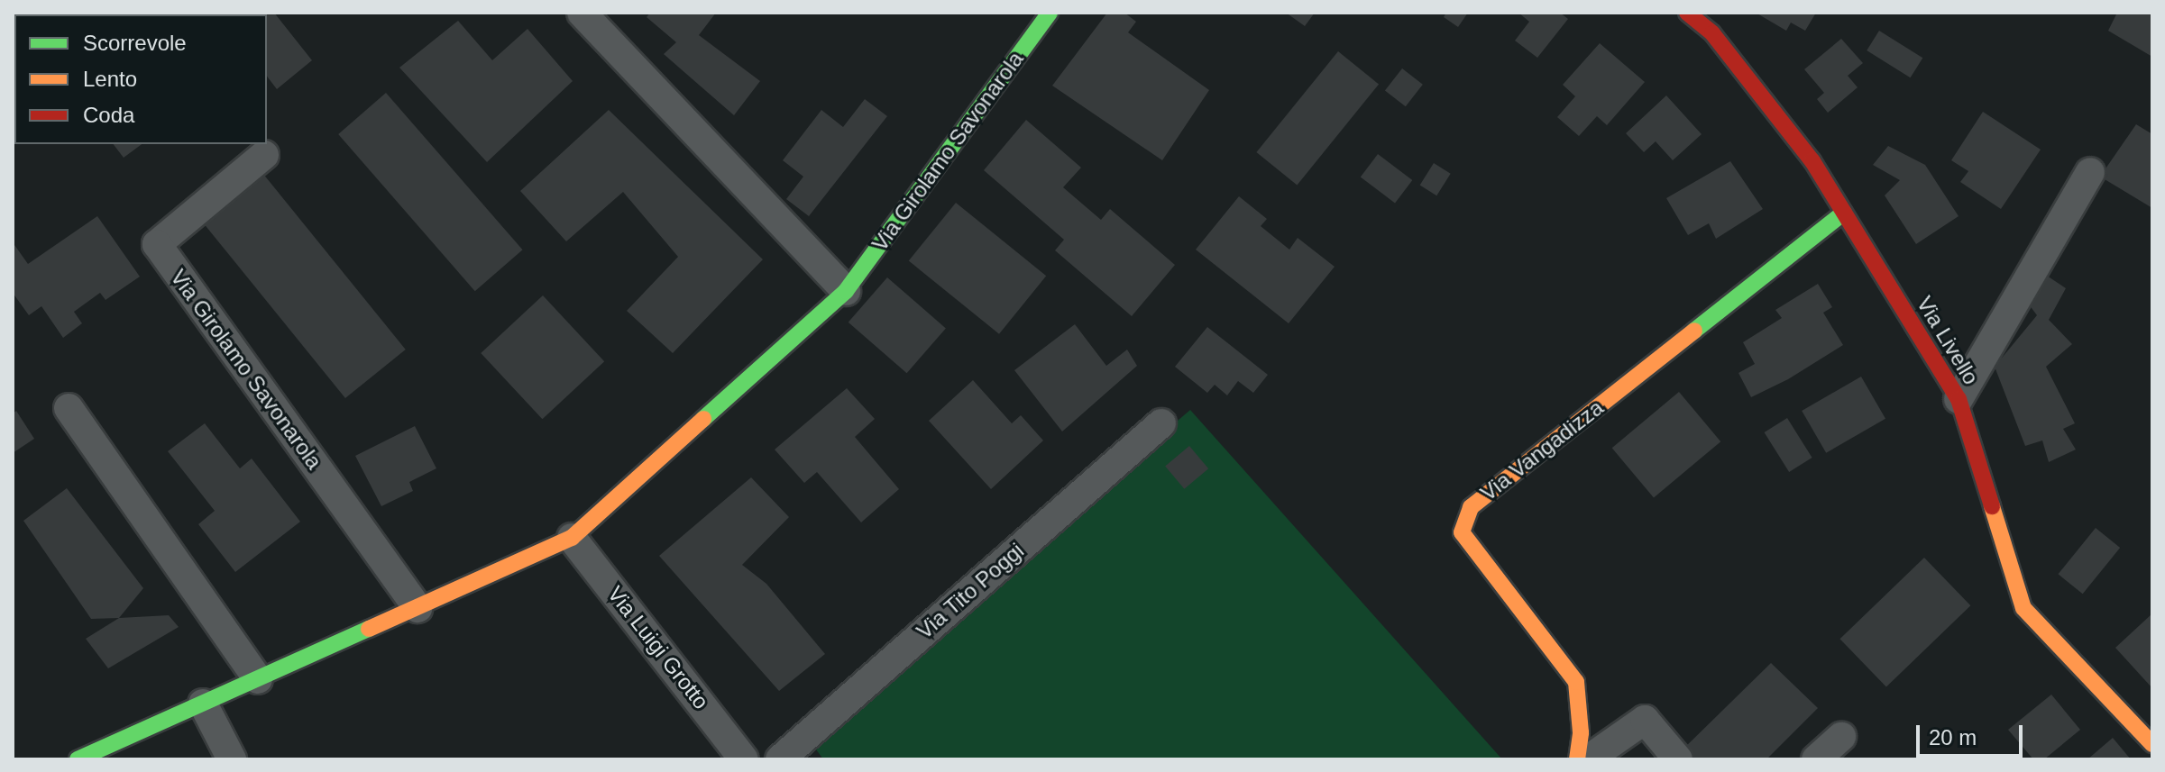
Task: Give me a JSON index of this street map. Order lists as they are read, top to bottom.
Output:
{
  "streets": {
    "street": [
      "Via Girolamo Savonarola",
      "Via Livello",
      "Via Vangadizza",
      "Via Tito Poggi",
      "Via Luigi Grotto"
    ]
  },
  "crossings": [
    ["Via Girolamo Savonarola", "Via Luigi Grotto"],
    ["Via Livello", "Via Vangadizza"]
  ],
  "legend": ["Scorrevole", "Lento", "Coda"],
  "scale_bar": "20 m"
}
